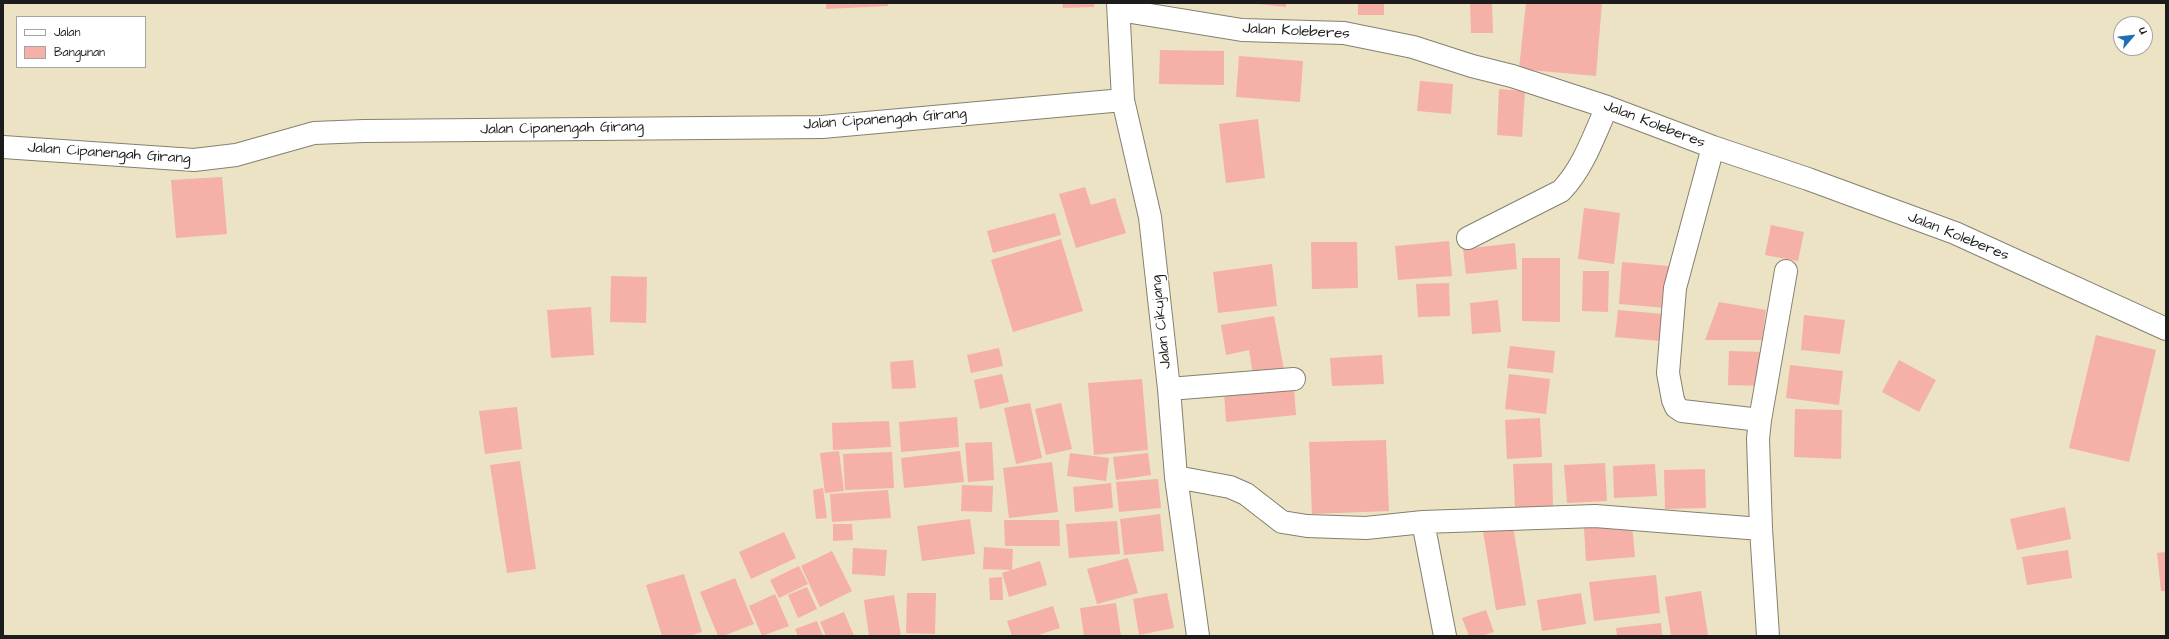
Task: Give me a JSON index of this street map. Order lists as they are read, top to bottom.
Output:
{
  "streets": {
    "street": ["Jalan Koleberes", "Jalan Cipanengah Girang", "Jalan Cikujang"]
  },
  "crossings": [
    ["Jalan Koleberes", "Jalan Cikujang"],
    ["Jalan Cipanengah Girang", "Jalan Cikujang"]
  ],
  "legend": ["Jalan", "Bangunan"],
  "north": "top right"
}
